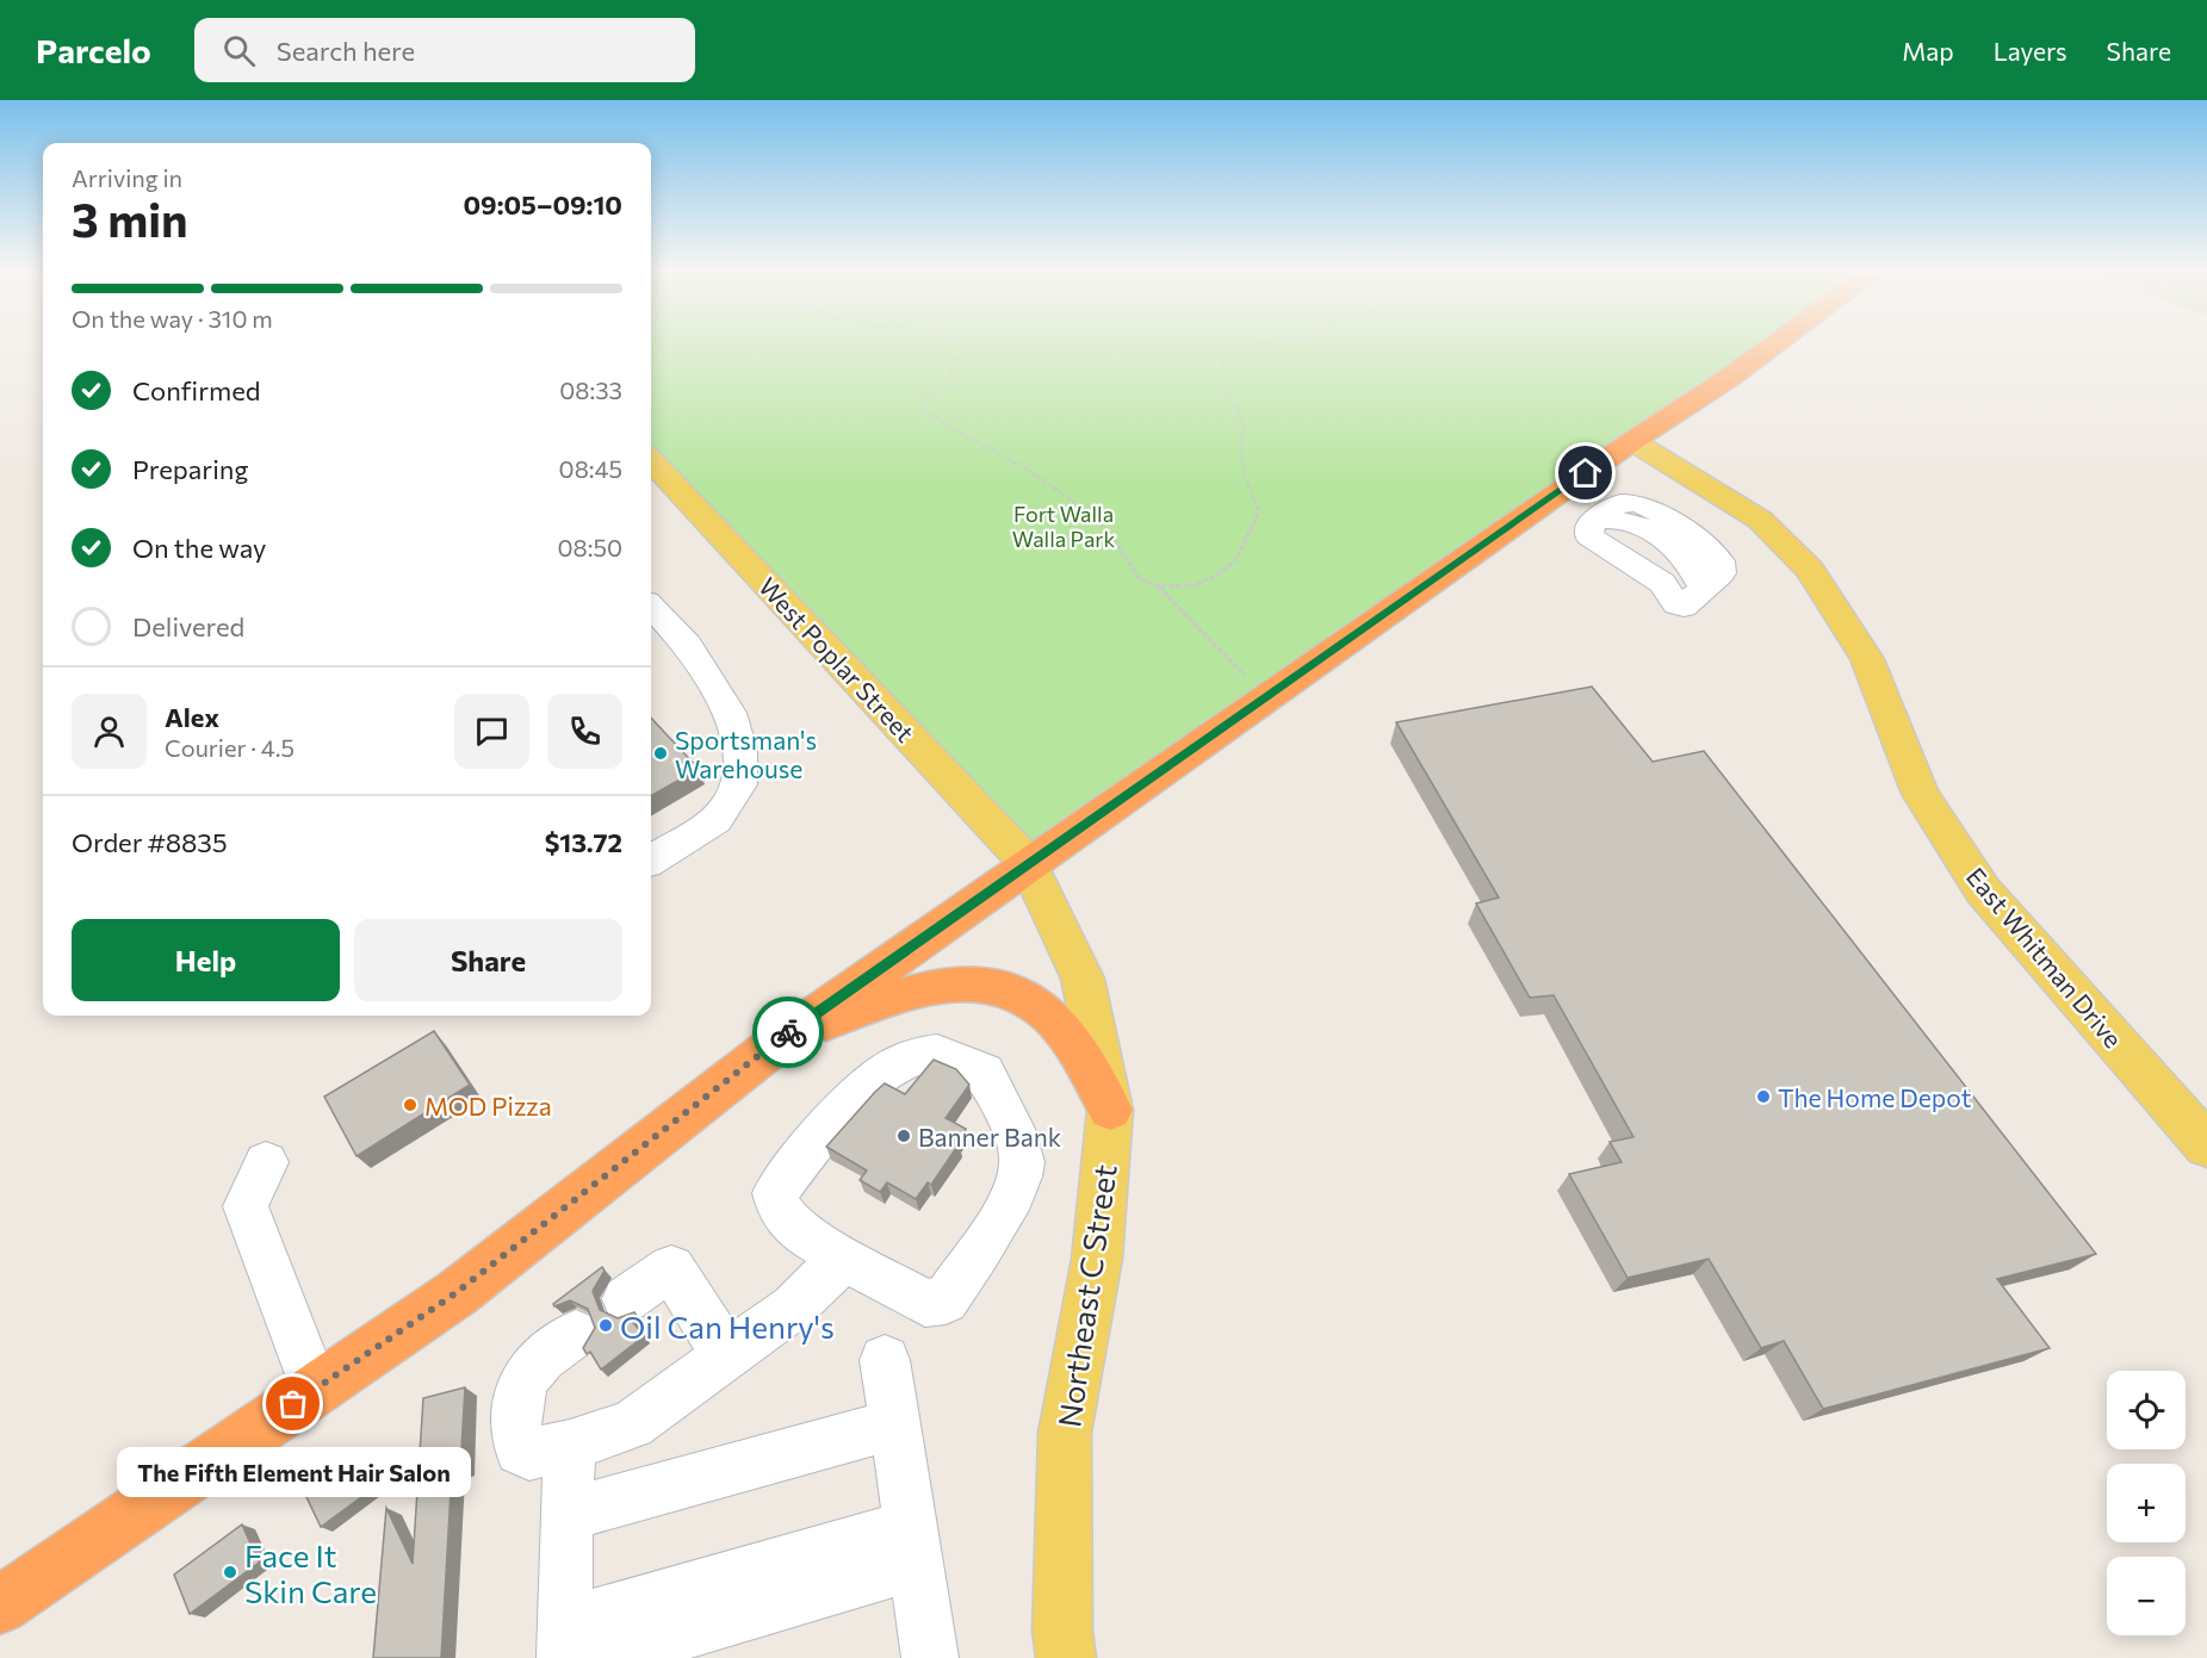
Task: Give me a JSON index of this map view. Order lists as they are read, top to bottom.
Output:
{
  "streets": {
    "main road": ["West Poplar Street", "East Whitman Drive", "Northeast C Street"]
  },
  "crossings": [
    ["West Poplar Street", "Northeast C Street"]
  ],
  "parks": ["Fort Walla Walla Park"],
  "places": [
    "Sportsman's Warehouse",
    "The Home Depot",
    "MOD Pizza",
    "Banner Bank",
    "Oil Can Henry's",
    "The Fifth Element Hair Salon",
    "Face It Skin Care"
  ],
  "page": {
    "header": "Parcelo",
    "search": "Search here",
    "nav": ["Map", "Layers", "Share"],
    "heading": ["3 min", "Arriving in", "09:05–09:10"],
    "panel": [
      "Alex",
      "Courier · 4.5",
      "Order #8835",
      "$13.72"
    ],
    "bar": "On the way · 310 m",
    "list": [
      ["Confirmed", "08:33"],
      ["Preparing", "08:45"],
      ["On the way", "08:50"],
      "Delivered"
    ],
    "buttons": ["Help", "Share"],
    "map_buttons": ["+", "−"],
    "bubble": "The Fifth Element Hair Salon"
  }
}
